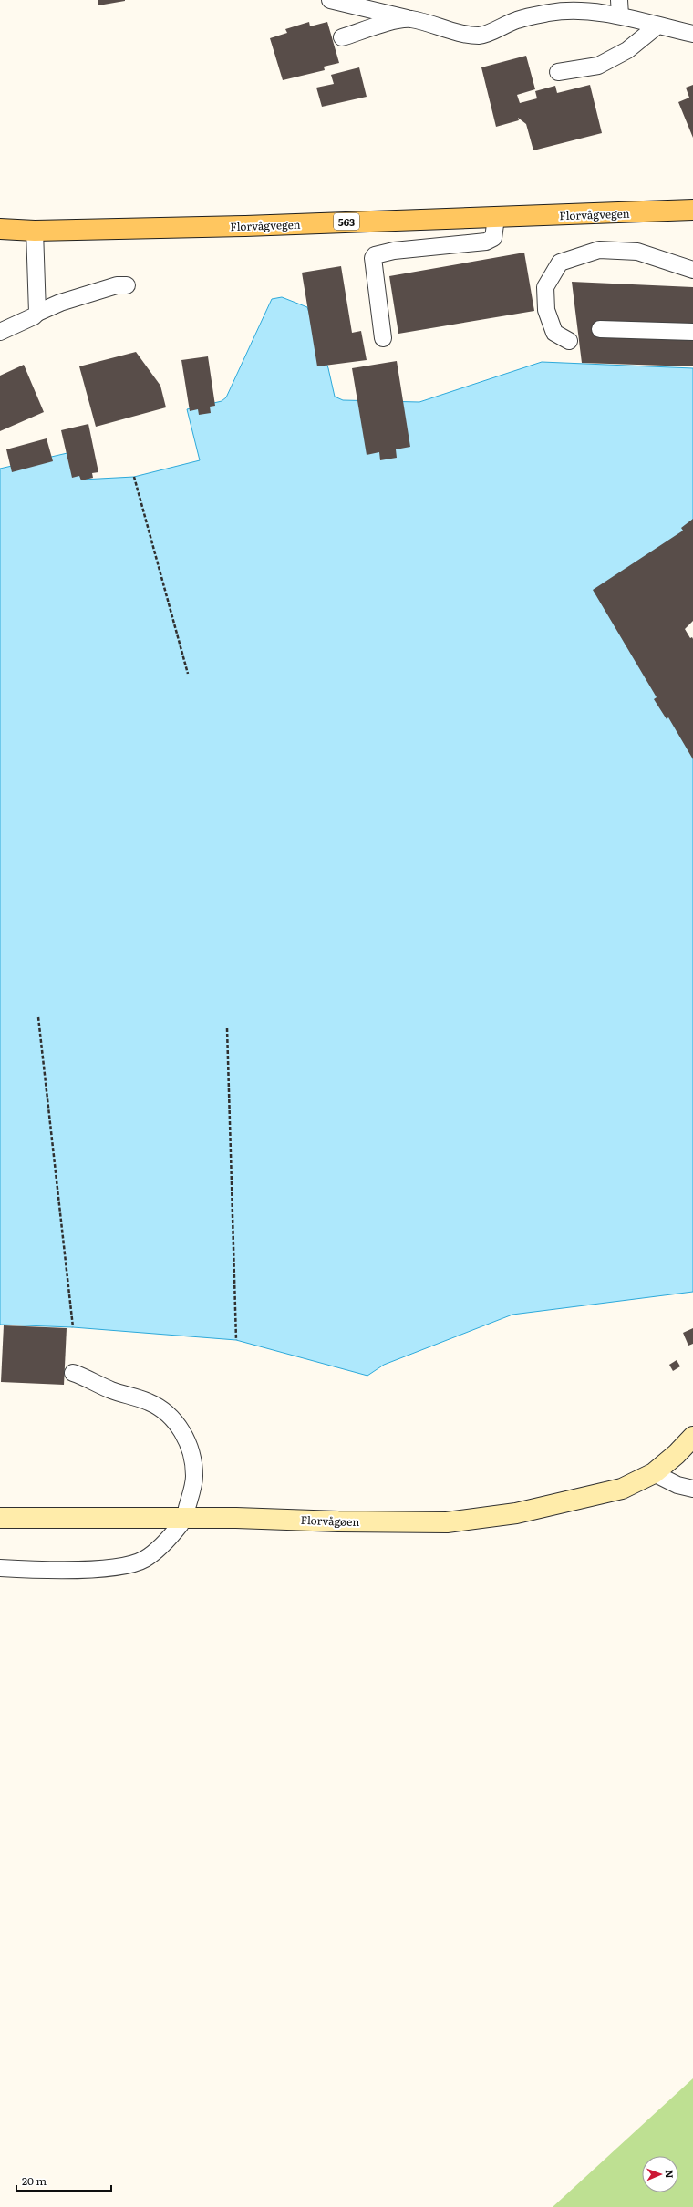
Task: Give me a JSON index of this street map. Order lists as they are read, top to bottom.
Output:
{
  "streets": {
    "main road": ["Florvågvegen", "563", "Florvågøen"]
  },
  "scale_bar": "20 m",
  "north": "right"
}
